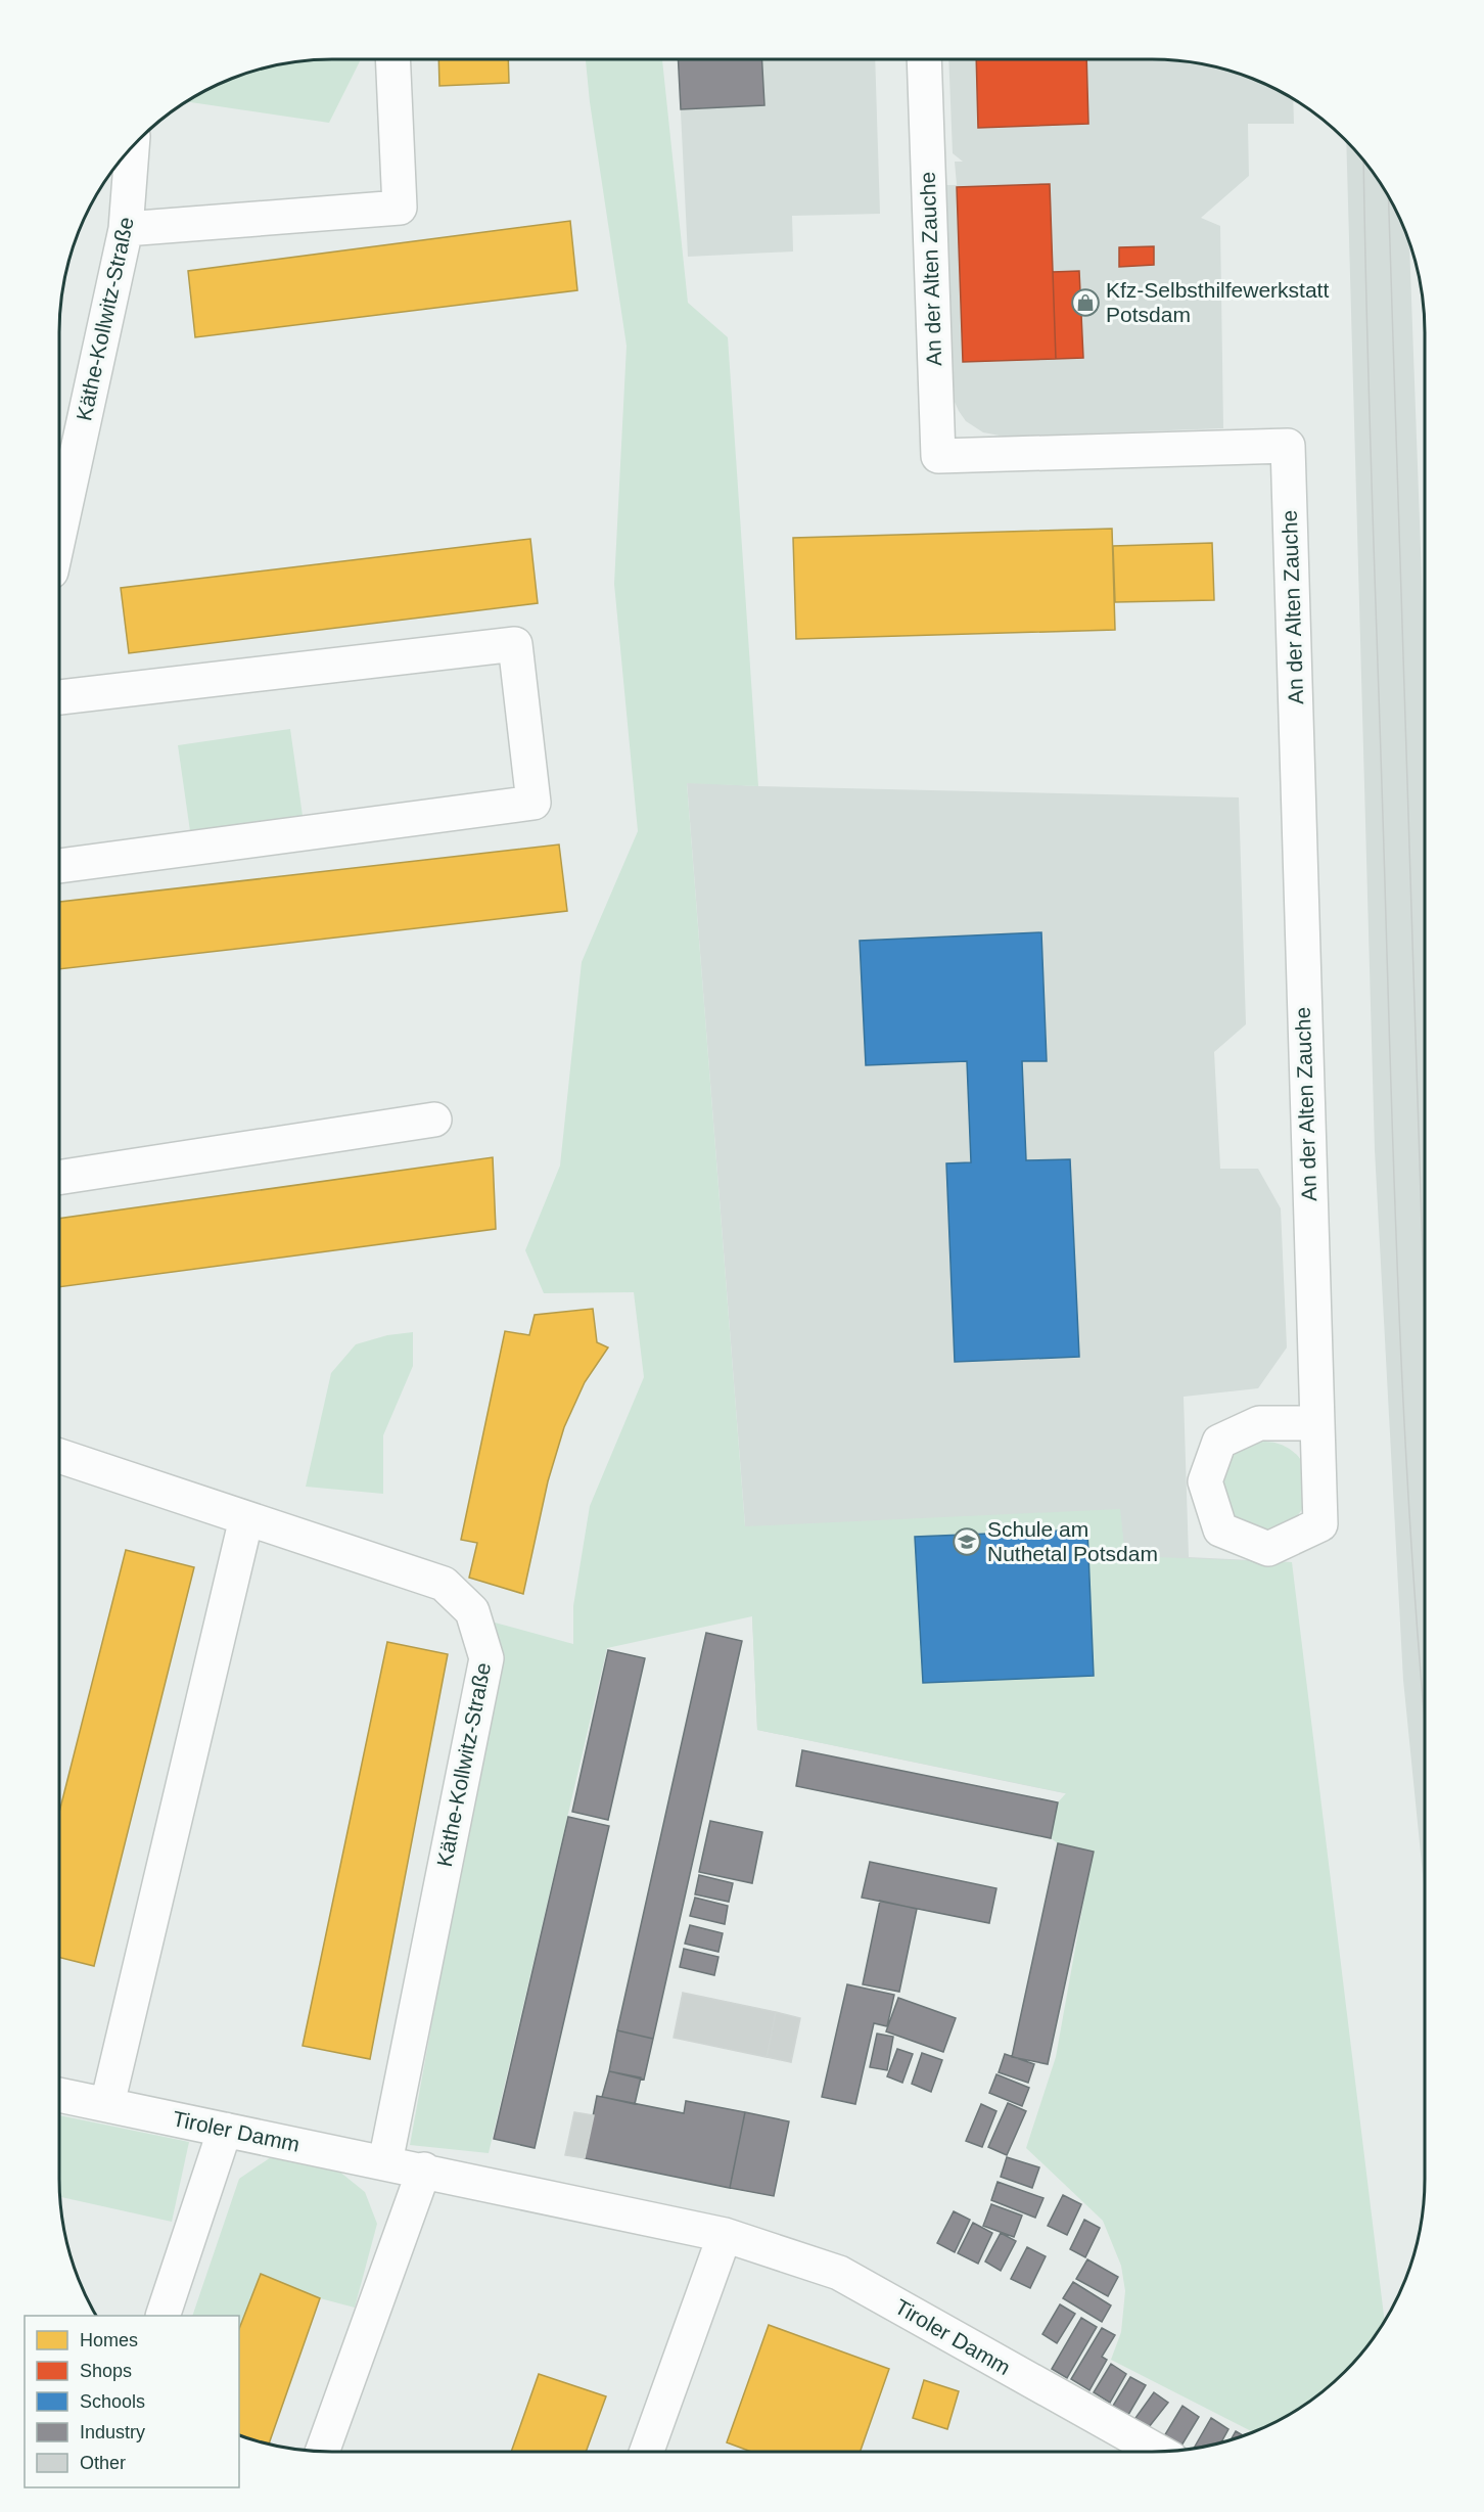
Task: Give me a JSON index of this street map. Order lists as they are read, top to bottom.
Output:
{
  "streets": {
    "street": ["An der Alten Zauche", "Käthe-Kollwitz-Straße", "Tiroler Damm"]
  },
  "crossings": [
    ["Käthe-Kollwitz-Straße", "Tiroler Damm"]
  ],
  "places": {
    "shop": ["Kfz-Selbsthilfewerkstatt Potsdam"],
    "school or university": ["Schule am Nuthetal Potsdam"]
  },
  "legend": [
    "Homes",
    "Shops",
    "Schools",
    "Industry",
    "Other"
  ]
}
